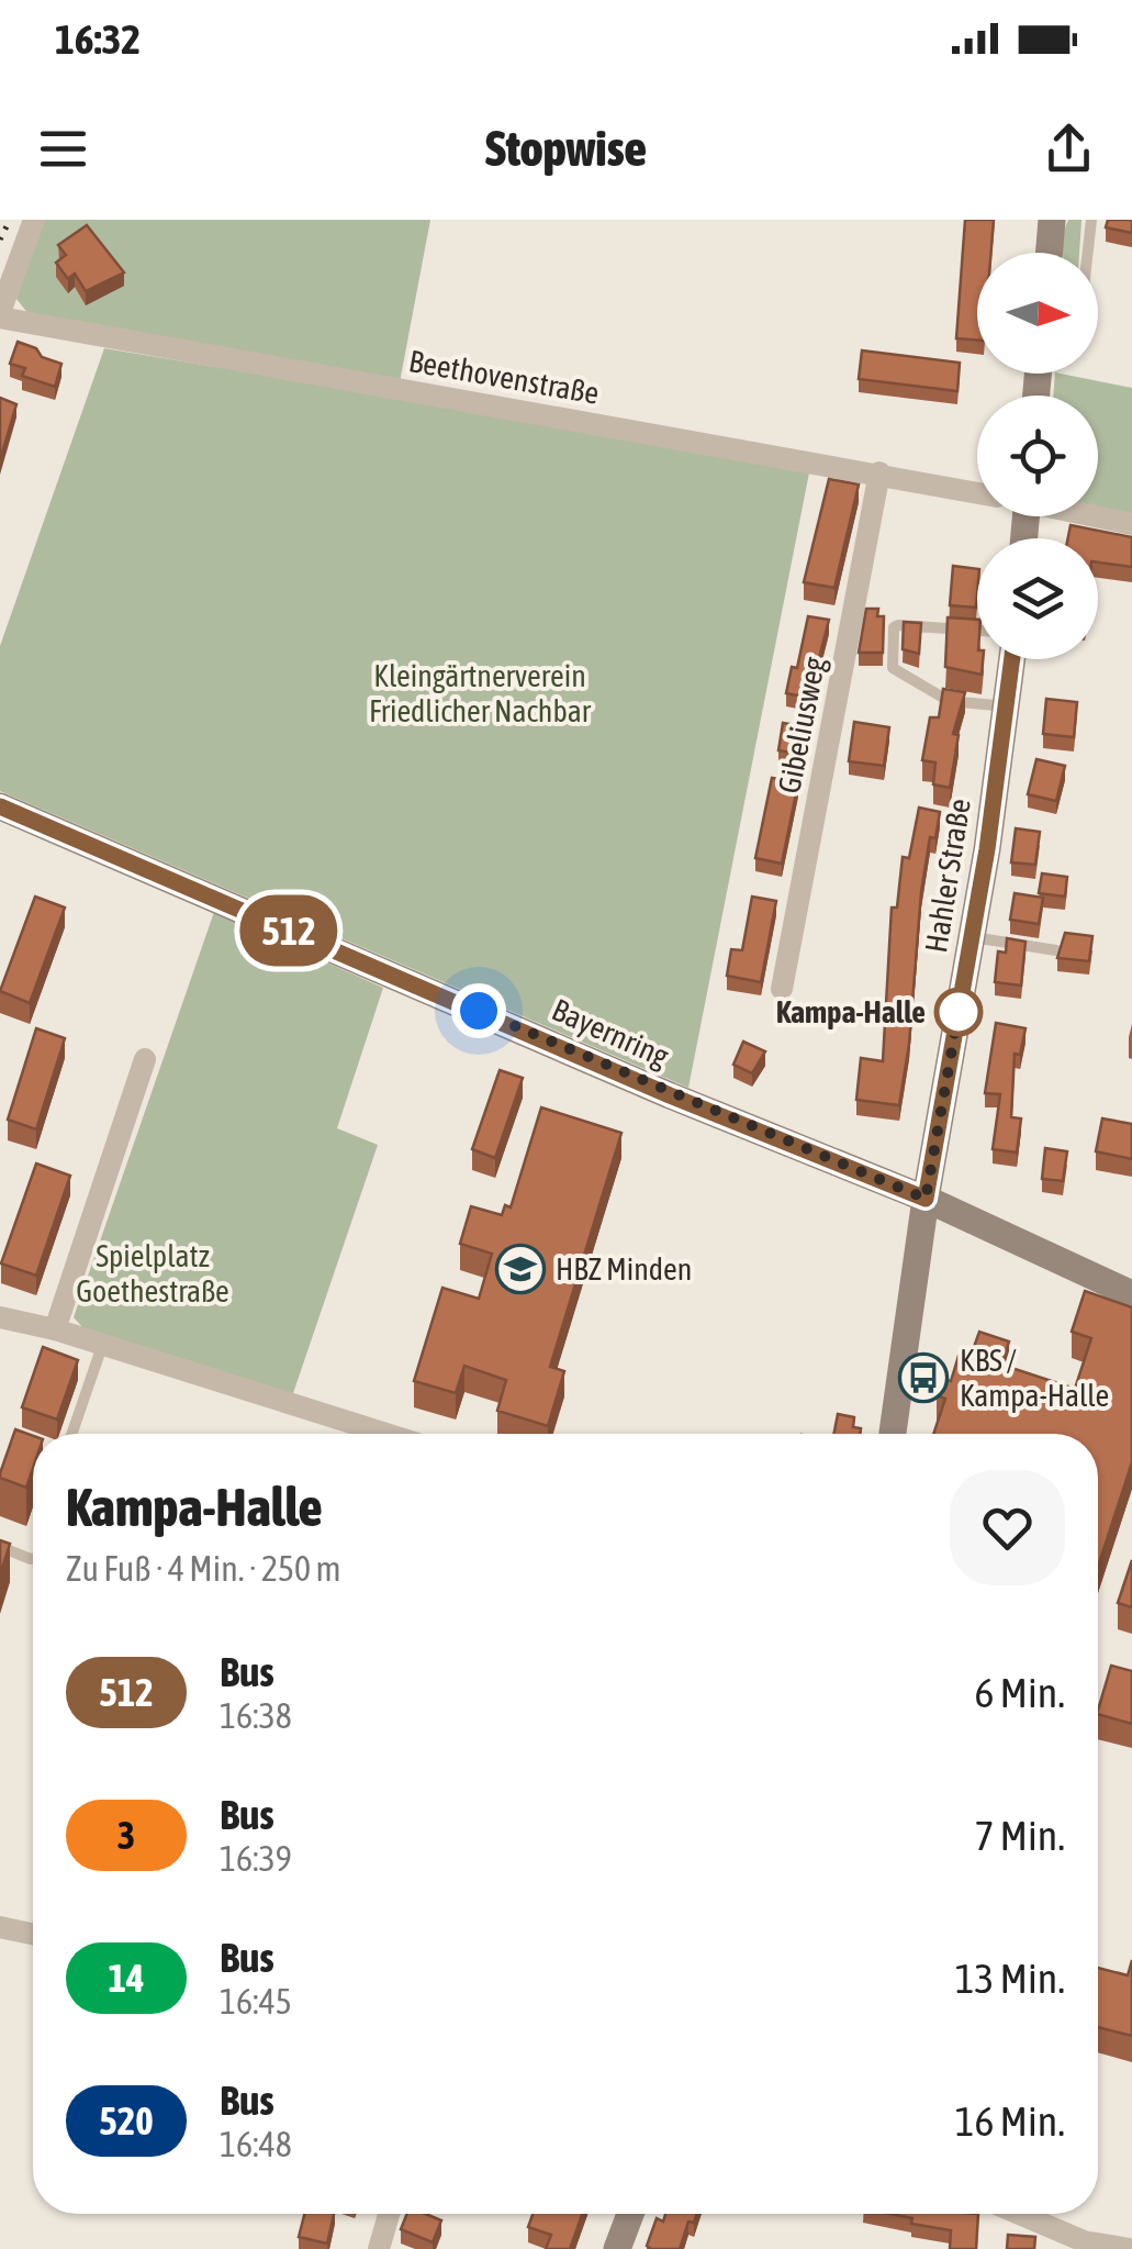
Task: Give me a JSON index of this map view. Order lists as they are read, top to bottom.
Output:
{
  "streets": {
    "street": [
      "Beethovenstraße",
      "Gibeliusweg",
      "Hahler Straße",
      "Bayernring"
    ]
  },
  "crossings": [
    ["Beethovenstraße", "Gibeliusweg"],
    ["Hahler Straße", "Bayernring"]
  ],
  "parks": ["Kleingärtnerverein Friedlicher Nachbar", "Spielplatz Goethestraße"],
  "places": {
    "other": ["Kampa-Halle"],
    "school or university": ["HBZ Minden"],
    "bus stop": ["KBS / Kampa-Halle"]
  },
  "lines": ["bus line 512"],
  "north": "right",
  "page": {
    "status": "16:32",
    "header": "Stopwise",
    "on_map": "512",
    "heading": ["Kampa-Halle", "Zu Fuß · 4 Min. · 250 m"],
    "list": [
      {
        "mark": "512",
        "name": "Bus",
        "note": "16:38",
        "value": "6 Min."
      },
      {
        "mark": "3",
        "name": "Bus",
        "note": "16:39",
        "value": "7 Min."
      },
      {
        "mark": "14",
        "name": "Bus",
        "note": "16:45",
        "value": "13 Min."
      },
      {
        "mark": "520",
        "name": "Bus",
        "note": "16:48",
        "value": "16 Min."
      }
    ]
  }
}
